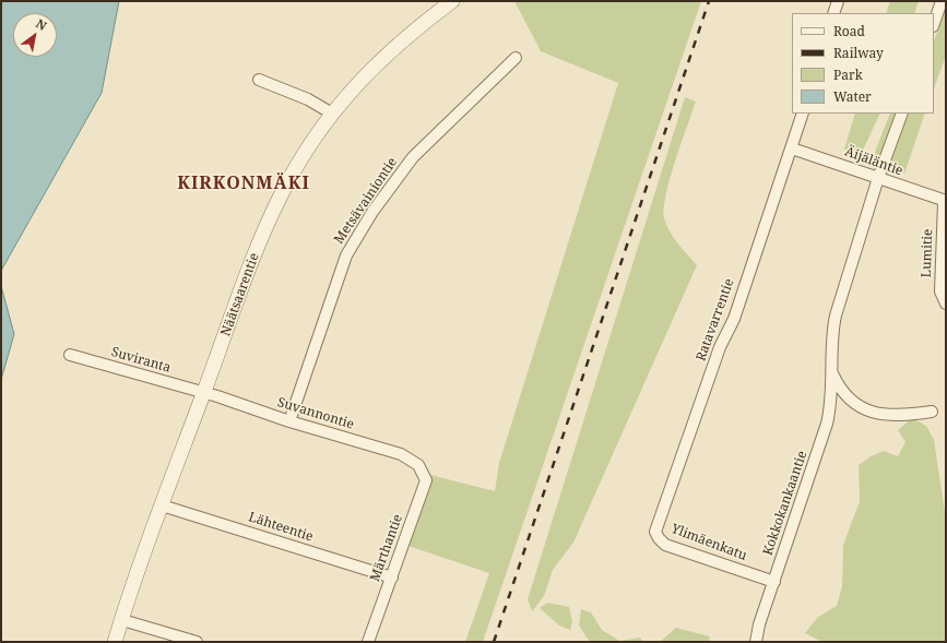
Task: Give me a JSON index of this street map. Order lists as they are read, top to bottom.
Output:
{
  "streets": {
    "street": [
      "Äijäläntie",
      "Metsävainiontie",
      "Lumitie",
      "Näätsaarentie",
      "Ratavarrentie",
      "Suviranta",
      "Suvannontie",
      "Kokkokankaantie",
      "Lähteentie",
      "Ylimäenkatu",
      "Märthantie"
    ]
  },
  "crossings": [
    ["Äijäläntie", "Lumitie"],
    ["Äijäläntie", "Ratavarrentie"],
    ["Äijäläntie", "Kokkokankaantie"],
    ["Metsävainiontie", "Suvannontie"],
    ["Näätsaarentie", "Suviranta"],
    ["Näätsaarentie", "Suvannontie"],
    ["Näätsaarentie", "Lähteentie"],
    ["Ratavarrentie", "Ylimäenkatu"],
    ["Suviranta", "Suvannontie"],
    ["Suvannontie", "Märthantie"],
    ["Kokkokankaantie", "Ylimäenkatu"],
    ["Lähteentie", "Märthantie"]
  ],
  "districts": ["KIRKONMÄKI"],
  "legend": [
    "Road",
    "Railway",
    "Park",
    "Water"
  ],
  "north": "top right"
}
